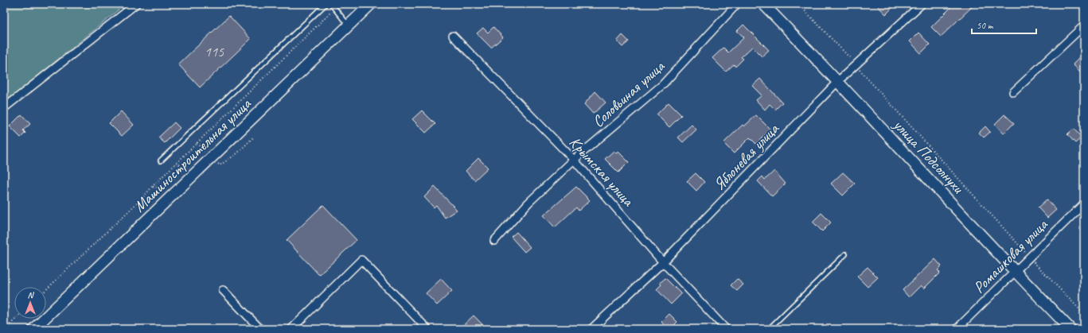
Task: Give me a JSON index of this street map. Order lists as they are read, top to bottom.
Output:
{
  "streets": {
    "street": [
      "Соловьиная улица",
      "Машиностроительная улица",
      "улица Подсолнухи",
      "Яблоневая улица",
      "Крымская улица",
      "Ромашковая улица"
    ]
  },
  "crossings": [
    ["Соловьиная улица", "Крымская улица"],
    ["улица Подсолнухи", "Яблоневая улица"],
    ["улица Подсолнухи", "Ромашковая улица"],
    ["Яблоневая улица", "Крымская улица"]
  ],
  "house_numbers": ["115"],
  "scale_bar": "50 m",
  "north": "top"
}
